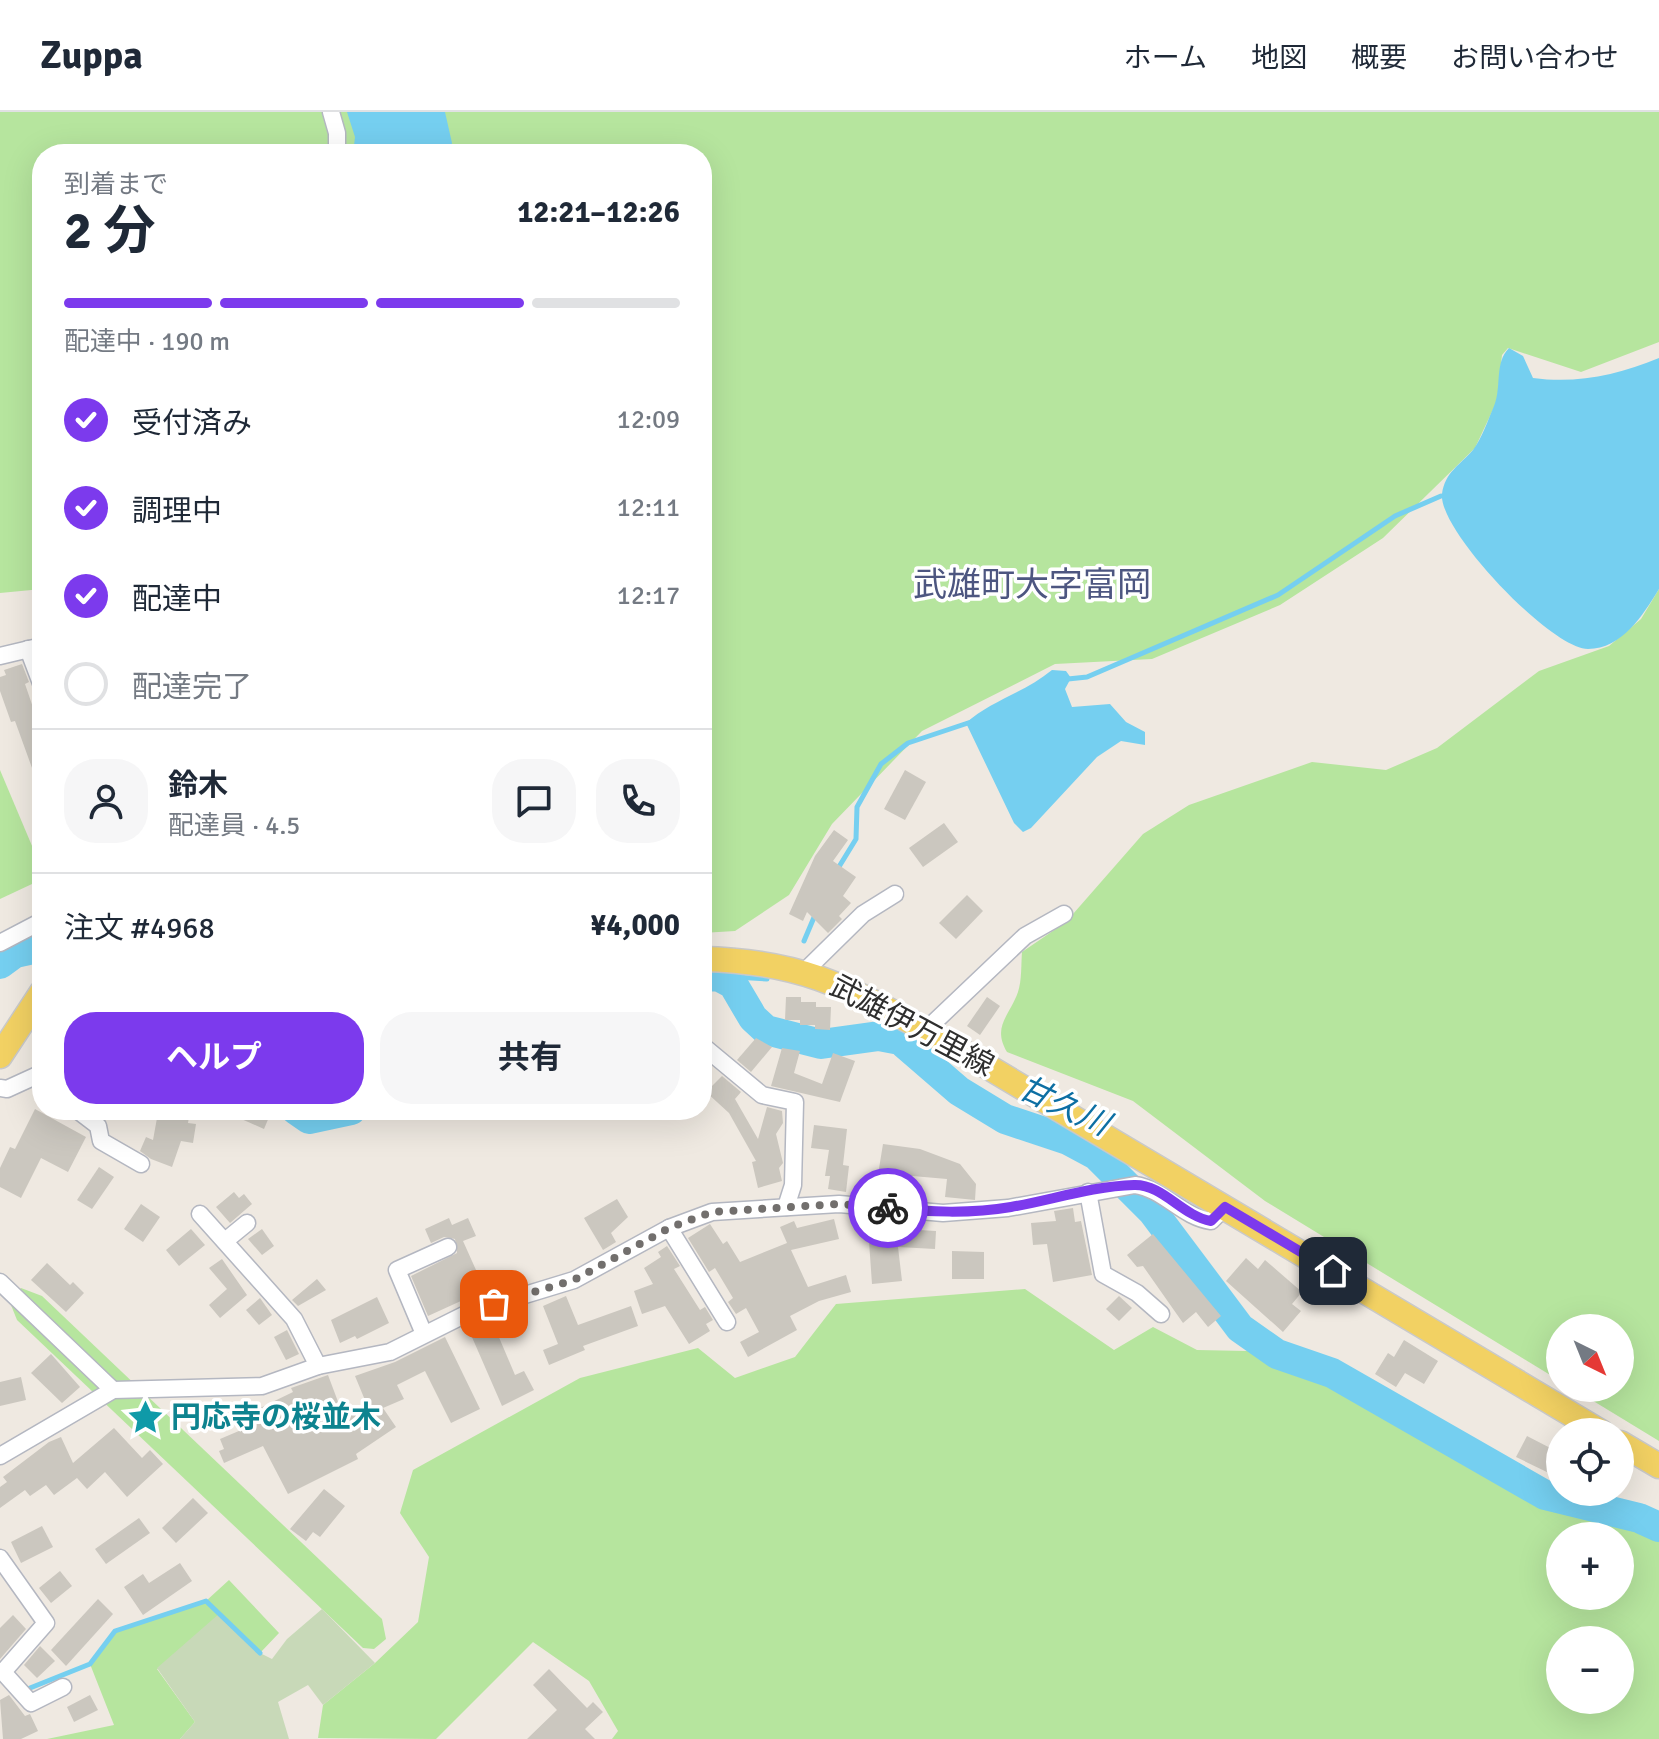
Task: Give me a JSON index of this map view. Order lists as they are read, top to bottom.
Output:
{
  "streets": {
    "main road": ["武雄伊万里線"]
  },
  "districts": ["武雄町大字富岡"],
  "water": ["甘久川"],
  "places": {
    "place": ["円応寺の桜並木"]
  },
  "north": "bottom right",
  "page": {
    "header": "Zuppa",
    "nav": [
      "ホーム",
      "地図",
      "概要",
      "お問い合わせ"
    ],
    "heading": ["2 分", "到着まで", "12:21–12:26"],
    "panel": [
      "鈴木",
      "配達員 · 4.5",
      "注文 #4968",
      "¥4,000"
    ],
    "bar": "配達中 · 190 m",
    "list": [
      ["受付済み", "12:09"],
      ["調理中", "12:11"],
      ["配達中", "12:17"],
      "配達完了"
    ],
    "buttons": ["ヘルプ", "共有"],
    "map_buttons": ["+", "−"]
  }
}
